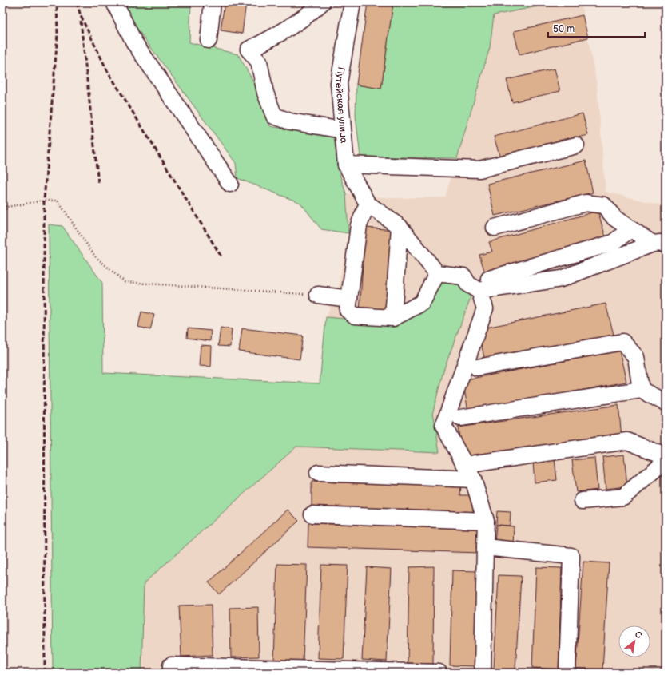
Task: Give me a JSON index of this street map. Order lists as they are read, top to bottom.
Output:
{
  "streets": {
    "street": ["Путейская улица"]
  },
  "scale_bar": "50 m",
  "north": "top right"
}
